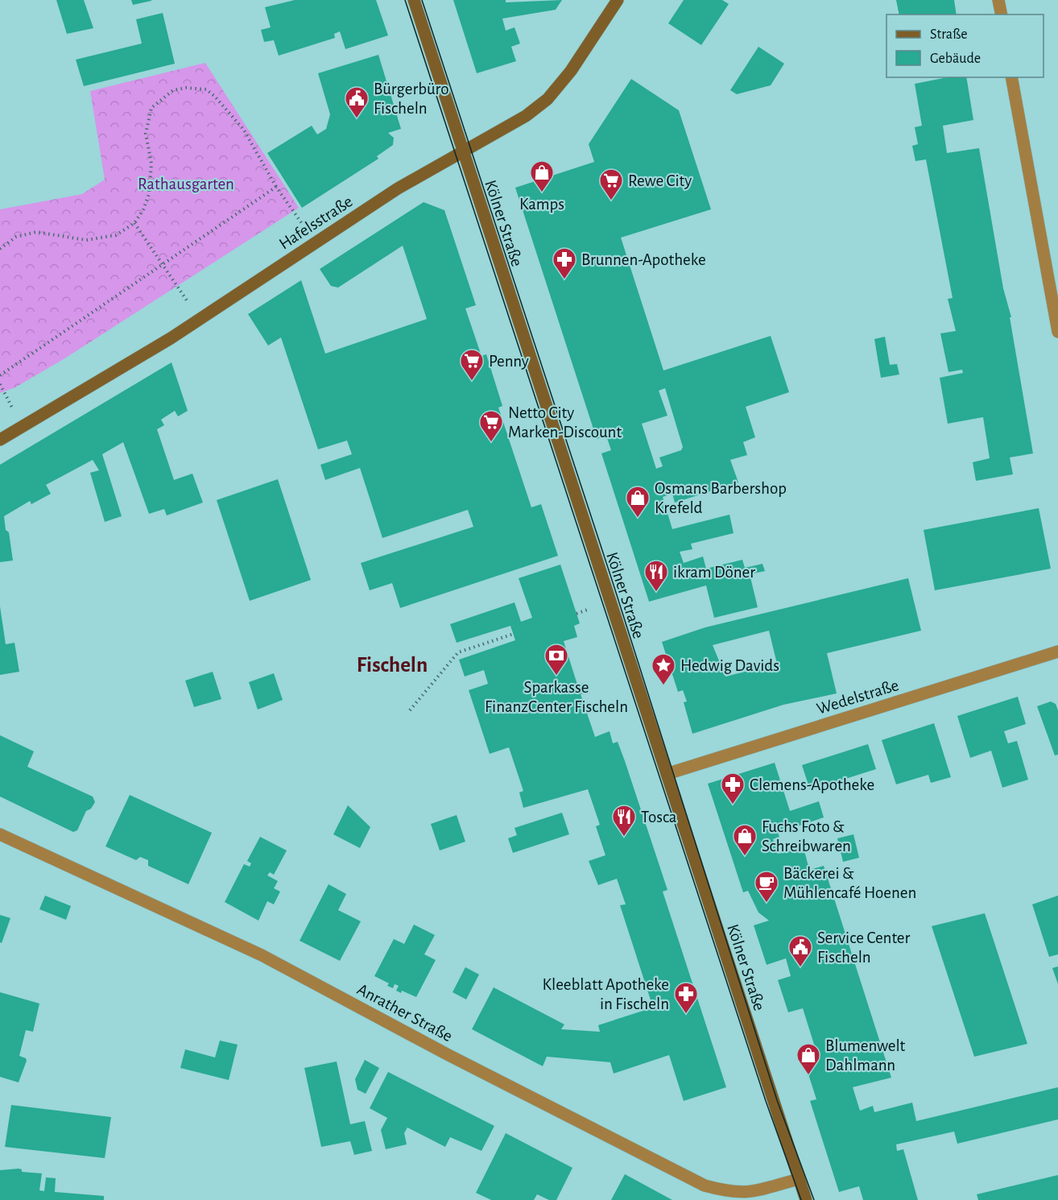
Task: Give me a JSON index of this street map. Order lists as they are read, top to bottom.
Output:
{
  "streets": {
    "main road": ["Hafelsstraße", "Kölner Straße"],
    "street": ["Wedelstraße", "Anrather Straße"]
  },
  "crossings": [
    ["Hafelsstraße", "Kölner Straße"],
    ["Kölner Straße", "Wedelstraße"],
    ["Kölner Straße", "Anrather Straße"]
  ],
  "districts": ["Fischeln"],
  "parks": ["Rathausgarten"],
  "places": {
    "public building": ["Bürgerbüro Fischeln", "Service Center Fischeln"],
    "shop": [
      "Kamps",
      "Osmans Barbershop Krefeld",
      "Fuchs Foto & Schreibwaren",
      "Blumenwelt Dahlmann"
    ],
    "supermarket": ["Rewe City", "Penny", "Netto City Marken-Discount"],
    "pharmacy": ["Brunnen-Apotheke", "Clemens-Apotheke", "Kleeblatt Apotheke in Fischeln"],
    "restaurant": ["ikram Döner", "Tosca"],
    "bank": ["Sparkasse FinanzCenter Fischeln"],
    "place": ["Hedwig Davids"],
    "cafe": ["Bäckerei & Mühlencafé Hoenen"]
  },
  "legend": ["Straße", "Gebäude"]
}
